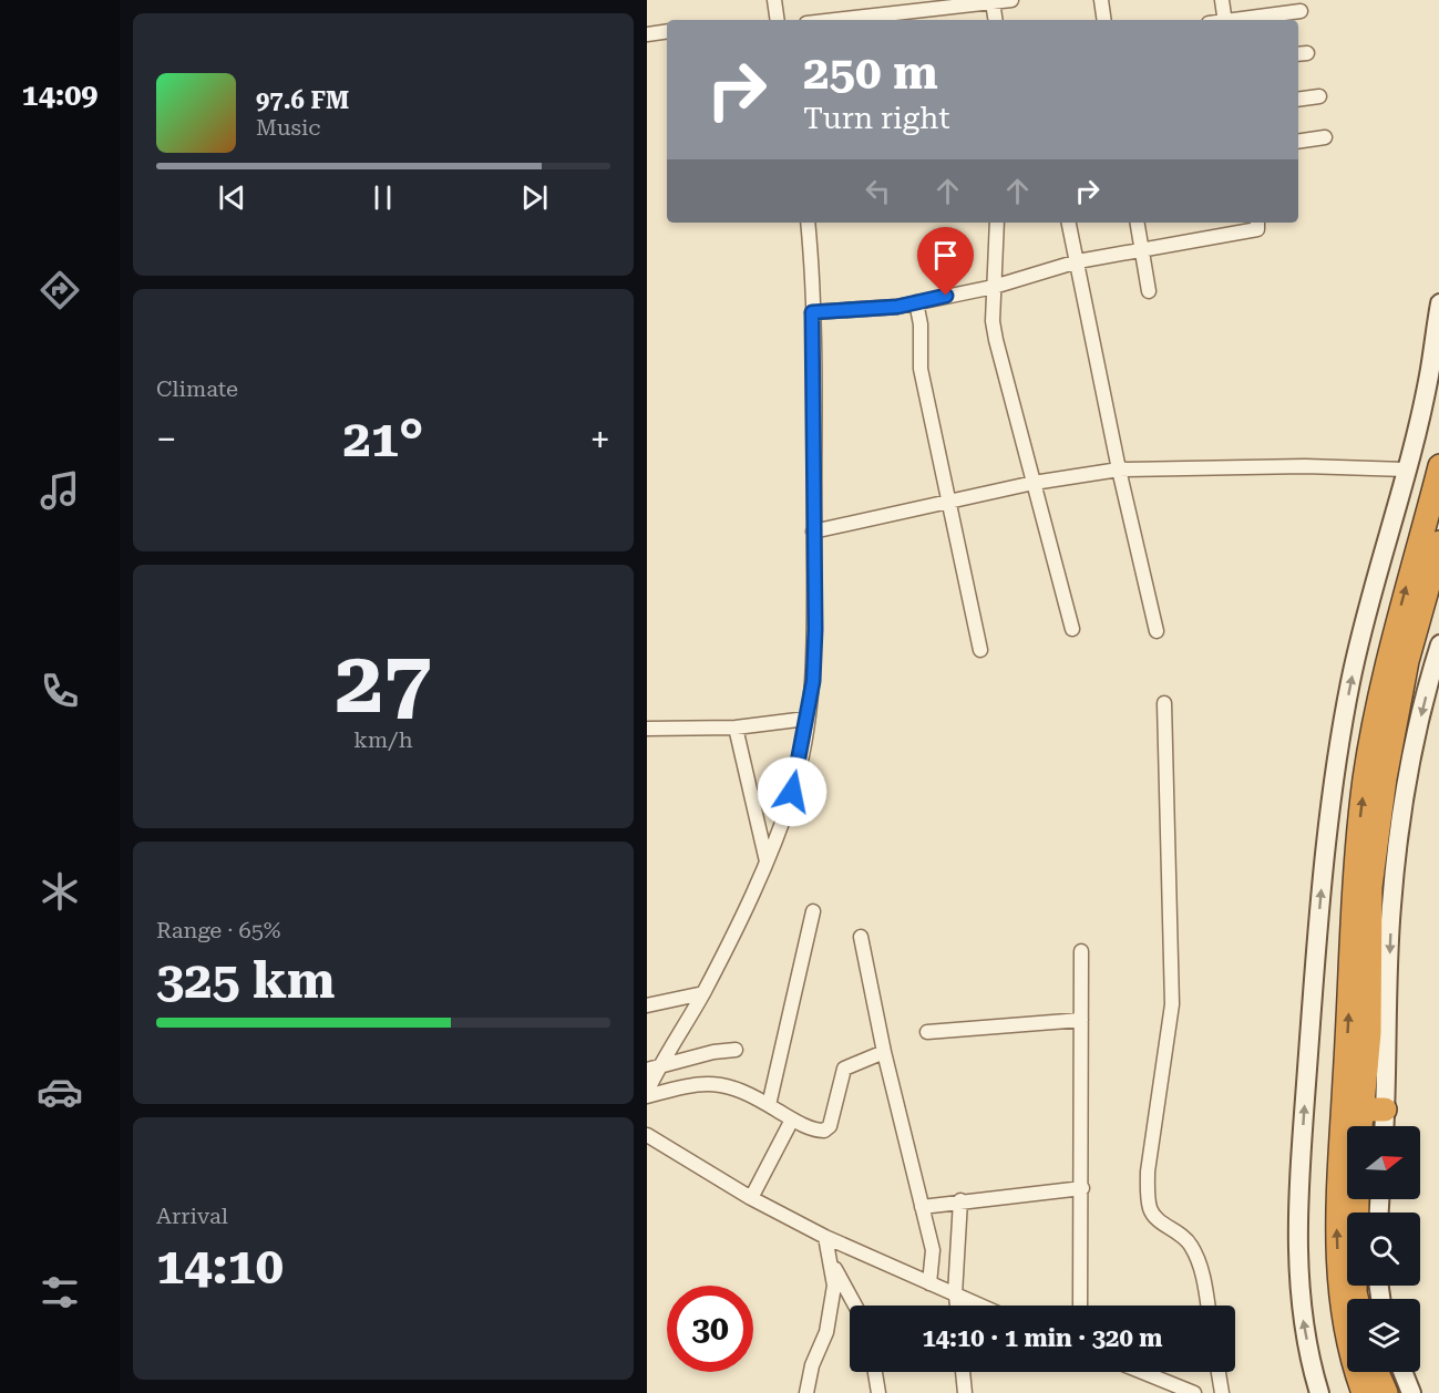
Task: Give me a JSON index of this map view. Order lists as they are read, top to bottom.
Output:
{
  "north": "right",
  "page": {
    "tabs": "14:09",
    "turn": ["250 m", "Turn right"],
    "song": ["97.6 FM", "Music"],
    "tile": [
      "Climate",
      ["27", "km/h"],
      ["Range · 65%", "325 km"],
      ["Arrival", "14:10"]
    ],
    "heat": ["−", "21°", "+"],
    "limit": "30",
    "trip": "14:10 · 1 min · 320 m"
  }
}
